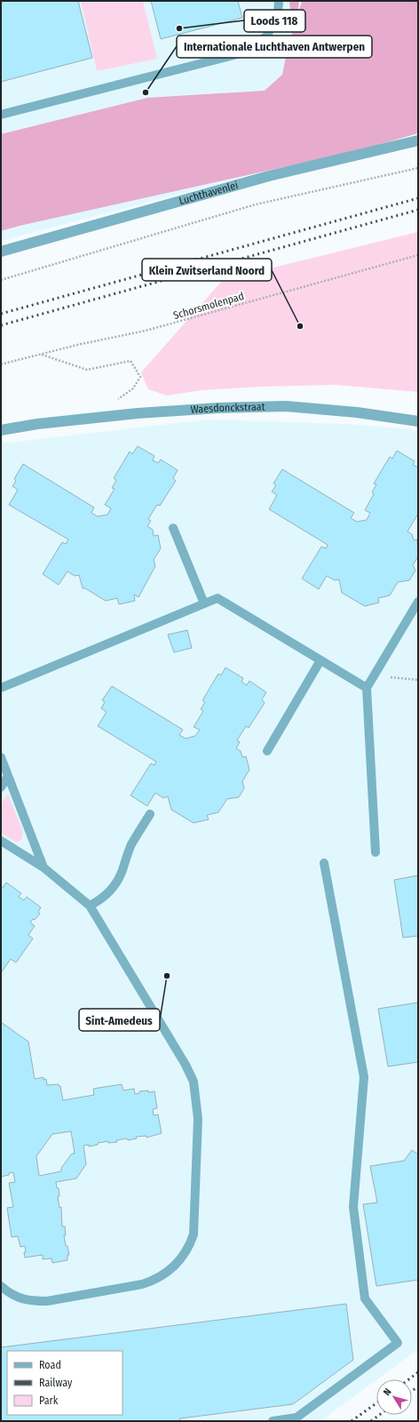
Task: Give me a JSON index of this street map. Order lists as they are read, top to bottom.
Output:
{
  "streets": {
    "street": ["Luchthavenlei", "Waesdonckstraat"],
    "path": ["Schorsmolenpad"]
  },
  "places": [
    "Loods 118",
    "Internationale Luchthaven Antwerpen",
    "Klein Zwitserland Noord",
    "Sint-Amedeus"
  ],
  "legend": ["Road", "Railway", "Park"],
  "north": "top left"
}
